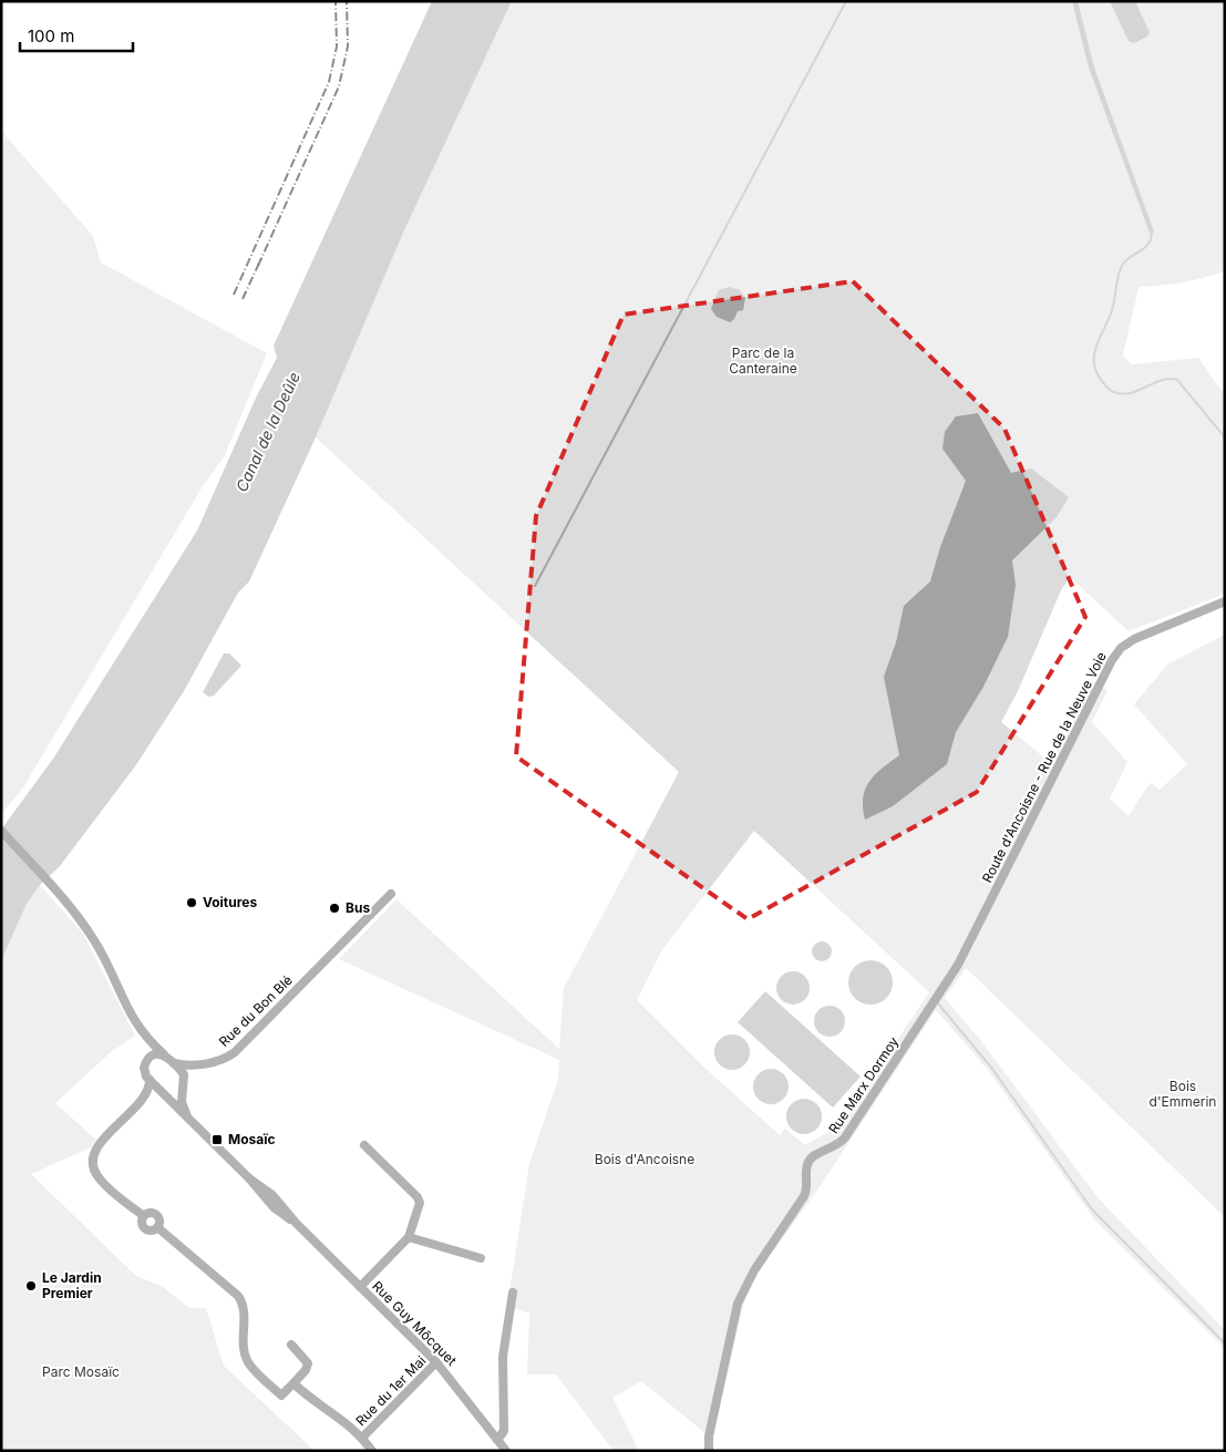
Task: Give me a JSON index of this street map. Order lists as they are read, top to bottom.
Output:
{
  "streets": {
    "street": [
      "Route d'Ancoisne - Rue de la Neuve Voie",
      "Rue du Bon Blé",
      "Rue Marx Dormoy",
      "Rue Guy Môcquet",
      "Rue du 1er Mai"
    ]
  },
  "crossings": [
    ["Route d'Ancoisne - Rue de la Neuve Voie", "Rue Marx Dormoy"],
    ["Rue du Bon Blé", "Rue Guy Môcquet"],
    ["Rue Guy Môcquet", "Rue du 1er Mai"]
  ],
  "water": ["Canal de la Deûle"],
  "parks": [
    "Parc de la Canteraine",
    "Bois d'Emmerin",
    "Bois d'Ancoisne",
    "Parc Mosaïc"
  ],
  "places": {
    "other": ["Voitures", "Bus", "Le Jardin Premier"],
    "transit": ["Mosaïc"]
  },
  "scale_bar": "100 m"
}
